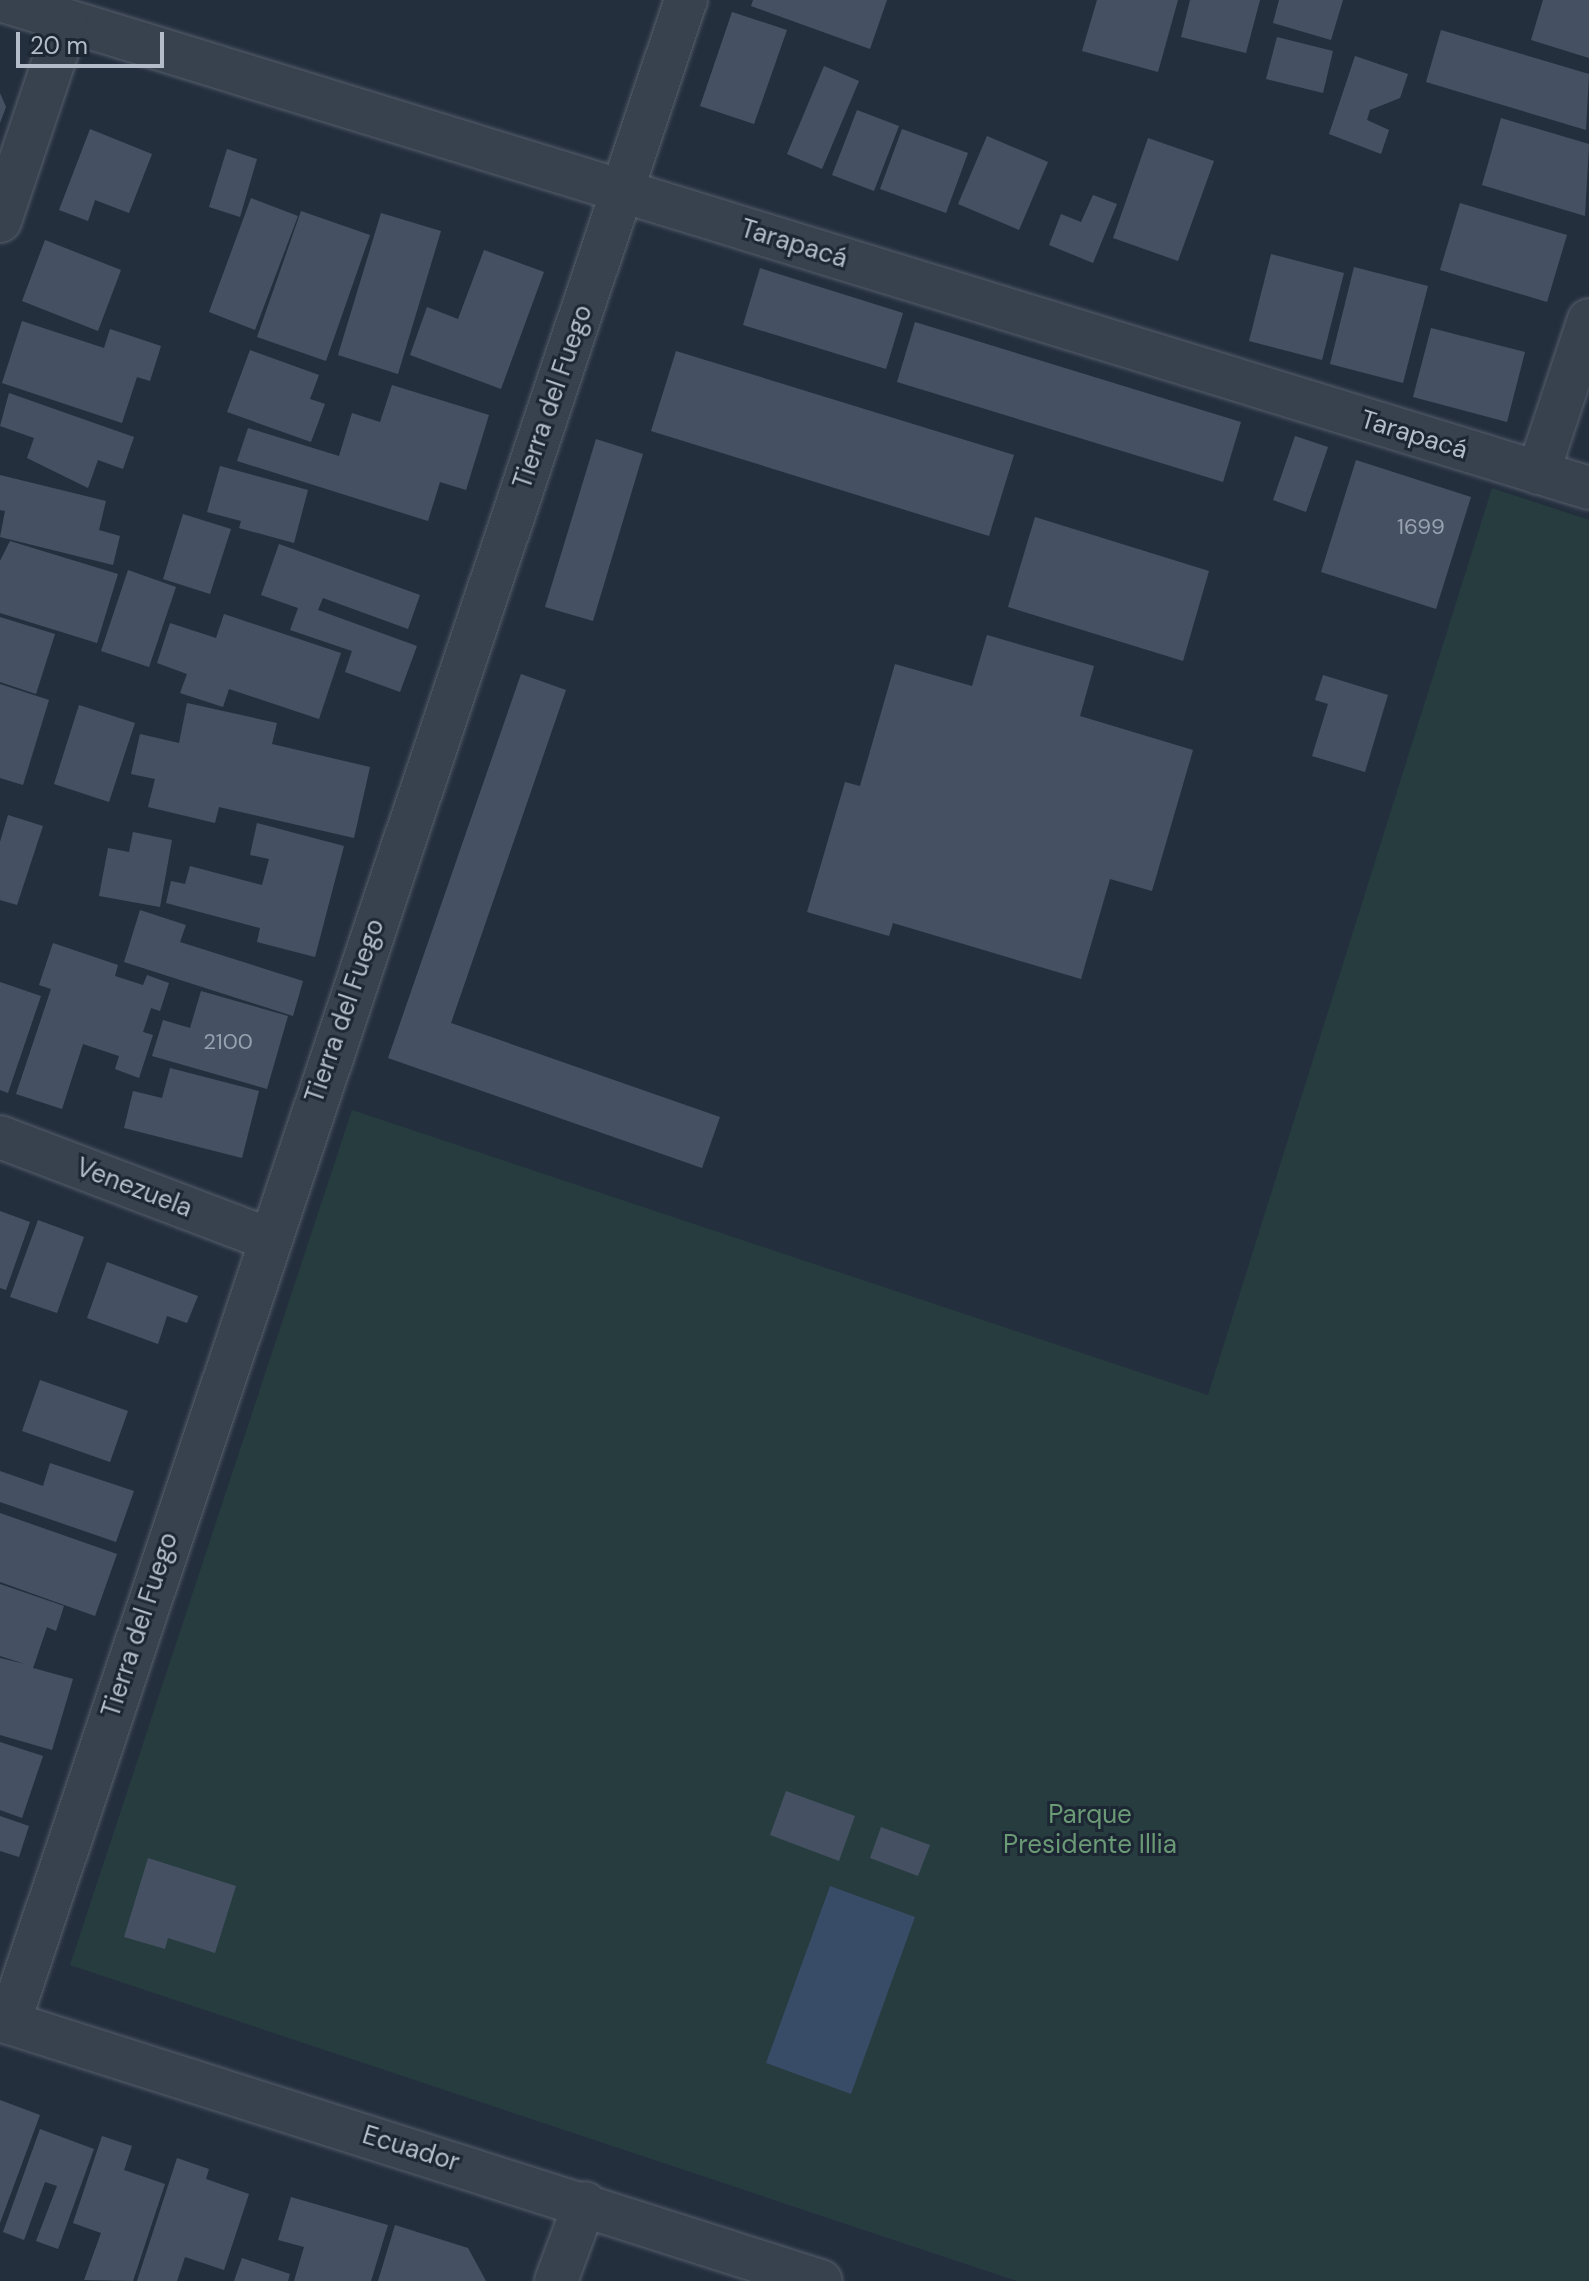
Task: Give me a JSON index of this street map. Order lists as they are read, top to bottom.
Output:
{
  "streets": {
    "street": [
      "Tarapacá",
      "Tierra del Fuego",
      "Venezuela",
      "Ecuador"
    ]
  },
  "crossings": [
    ["Tarapacá", "Tierra del Fuego"],
    ["Tierra del Fuego", "Venezuela"],
    ["Tierra del Fuego", "Ecuador"]
  ],
  "parks": ["Parque Presidente Illia"],
  "house_numbers": ["1699", "2100"],
  "scale_bar": "20 m"
}
